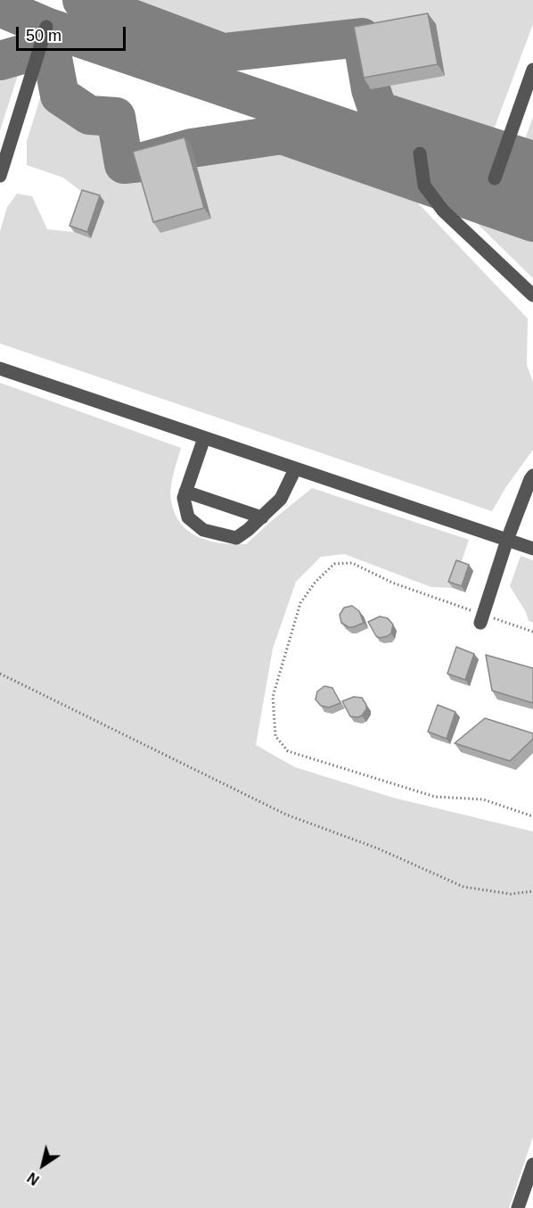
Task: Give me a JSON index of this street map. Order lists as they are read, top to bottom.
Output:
{
  "scale_bar": "50 m",
  "north": "bottom left"
}
